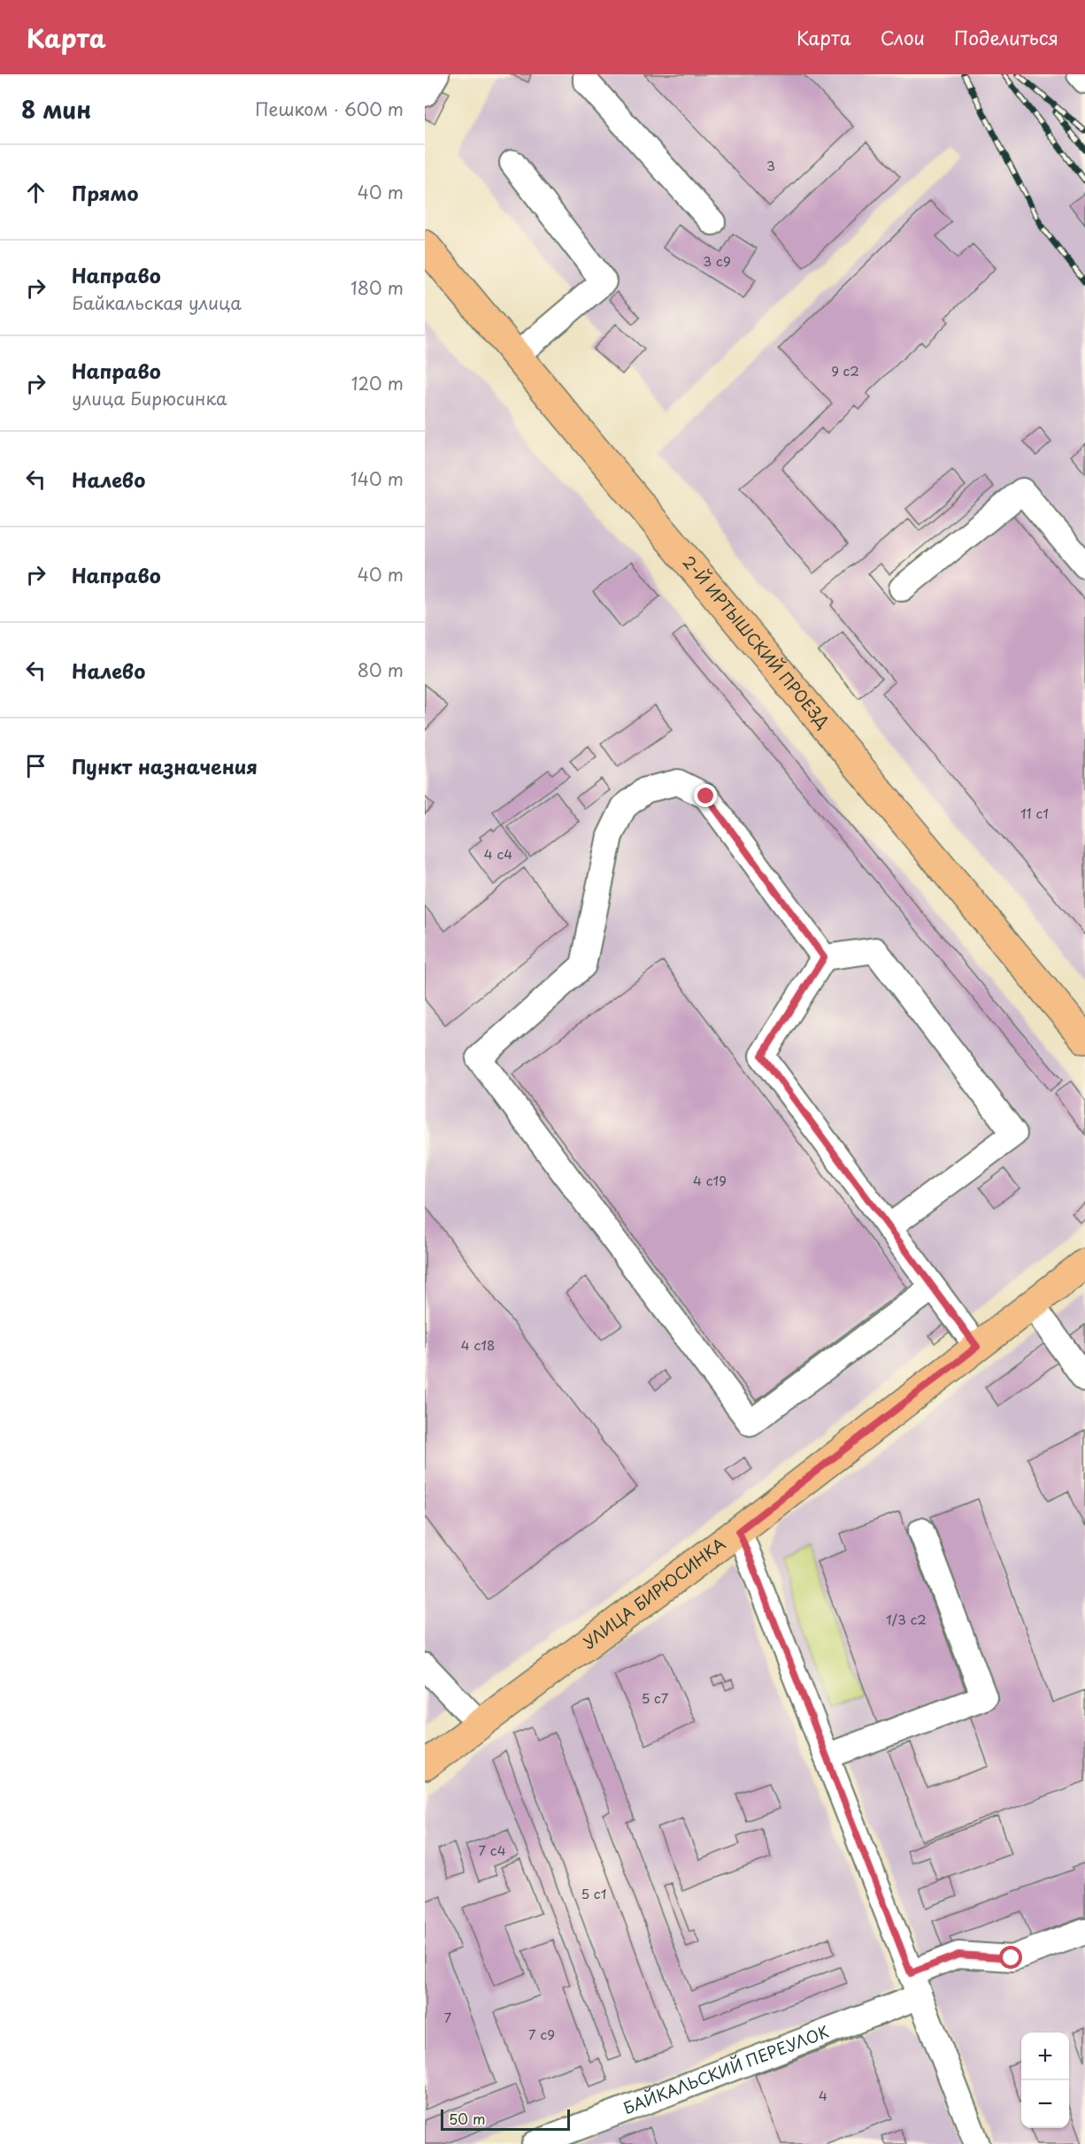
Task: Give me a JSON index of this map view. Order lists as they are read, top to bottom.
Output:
{
  "streets": {
    "main road": ["2-Й ИРТЫШСКИЙ ПРОЕЗД", "УЛИЦА БИРЮСИНКА"],
    "street": ["БАЙКАЛЬСКИЙ ПЕРЕУЛОК"]
  },
  "house_numbers": [
    "3",
    "3 с9",
    "9 с2",
    "11 с1",
    "4 с4",
    "4 с19",
    "4 с18",
    "1/3 с2",
    "5 с7",
    "7 с4",
    "5 с1",
    "7",
    "7 с9",
    "4"
  ],
  "scale_bar": "50 m",
  "page": {
    "header": "Карта",
    "nav": ["Карта", "Слои", "Поделиться"],
    "heading": ["8 мин", "Пешком · 600 m"],
    "list": [
      ["Прямо", "40 m"],
      ["Направо", "Байкальская улица", "180 m"],
      ["Направо", "улица Бирюсинка", "120 m"],
      ["Налево", "140 m"],
      ["Направо", "40 m"],
      ["Налево", "80 m"],
      "Пункт назначения"
    ],
    "map_buttons": ["+", "−"],
    "scale": "50 m"
  }
}
